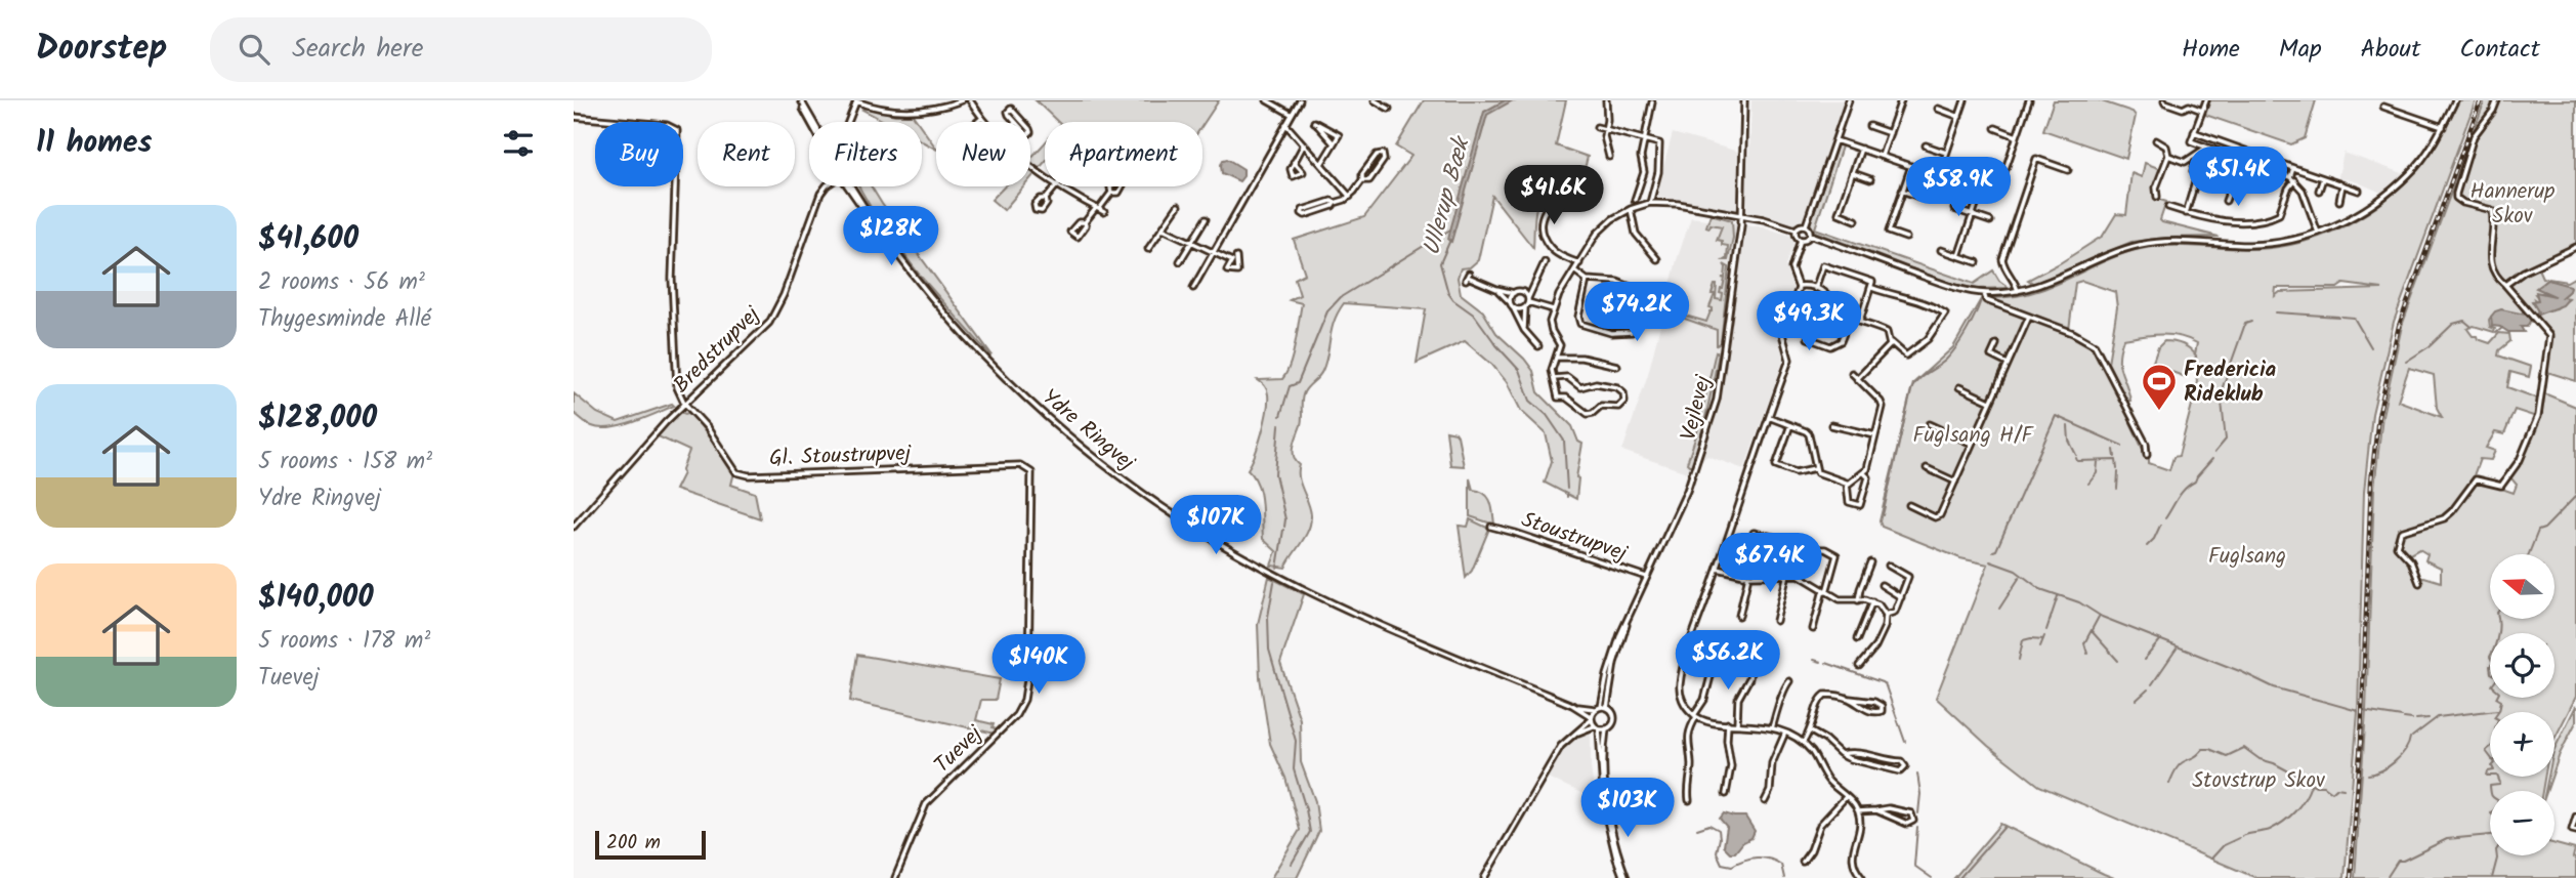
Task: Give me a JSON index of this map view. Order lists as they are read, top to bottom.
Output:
{
  "streets": {
    "street": [
      "Bredstrupvej",
      "Vejlevej",
      "Ydre Ringvej",
      "Gl. Stoustrupvej",
      "Stoustrupvej",
      "Tuevej"
    ]
  },
  "crossings": [
    ["Bredstrupvej", "Gl. Stoustrupvej"],
    ["Vejlevej", "Ydre Ringvej"],
    ["Vejlevej", "Stoustrupvej"],
    ["Gl. Stoustrupvej", "Tuevej"]
  ],
  "water": ["Ullerup Bæk"],
  "parks": [
    "Hannerup Skov",
    "Fuglsang H/F",
    "Fuglsang",
    "Stovstrup Skov"
  ],
  "places": {
    "sports": ["Fredericia Rideklub"]
  },
  "scale_bar": "200 m",
  "north": "left",
  "page": {
    "header": "Doorstep",
    "search": "Search here",
    "nav": [
      "Home",
      "Map",
      "About",
      "Contact"
    ],
    "heading": "11 homes",
    "chip": [
      "Buy",
      "Rent",
      "Filters",
      "New",
      "Apartment"
    ],
    "price": [
      "$51.4K",
      "$58.9K",
      "$41.6K",
      "$128K",
      "$74.2K",
      "$49.3K",
      "$107K",
      "$67.4K",
      "$56.2K",
      "$140K",
      "$103K"
    ],
    "list": [
      {
        "name": "$41,600",
        "note": "2 rooms · 56 m² · Thygesminde Allé"
      },
      {
        "name": "$128,000",
        "note": "5 rooms · 158 m² · Ydre Ringvej"
      },
      {
        "name": "$140,000",
        "note": "5 rooms · 178 m² · Tuevej"
      }
    ],
    "map_buttons": ["+", "−"],
    "scale": "200 m"
  }
}
